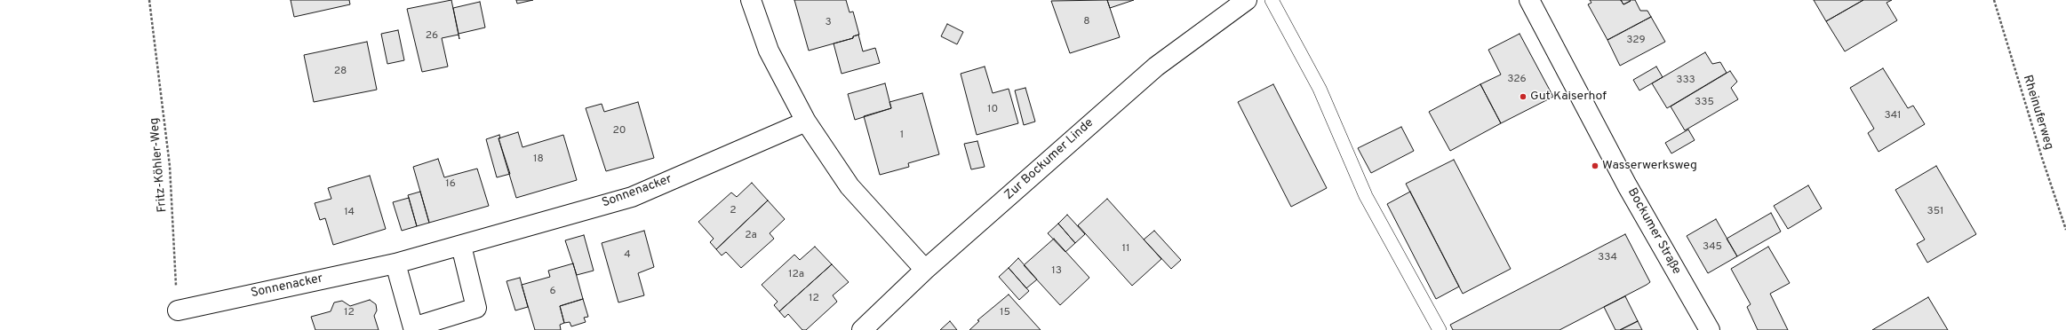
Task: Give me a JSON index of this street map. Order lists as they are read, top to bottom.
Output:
{
  "streets": {
    "street": ["Zur Bockumer Linde", "Sonnenacker", "Bockumer Straße"],
    "path": ["Rheinuferweg", "Fritz-Köhler-Weg"]
  },
  "crossings": [
    ["Fritz-Köhler-Weg", "Sonnenacker"]
  ],
  "places": ["Gut Kaiserhof", "Wasserwerksweg"],
  "house_numbers": [
    "8",
    "3",
    "26",
    "329",
    "28",
    "326",
    "333",
    "335",
    "10",
    "341",
    "20",
    "1",
    "18",
    "16",
    "2",
    "351",
    "14",
    "2a",
    "345",
    "11",
    "4",
    "334",
    "13",
    "12a",
    "6",
    "12",
    "12",
    "15"
  ]
}
